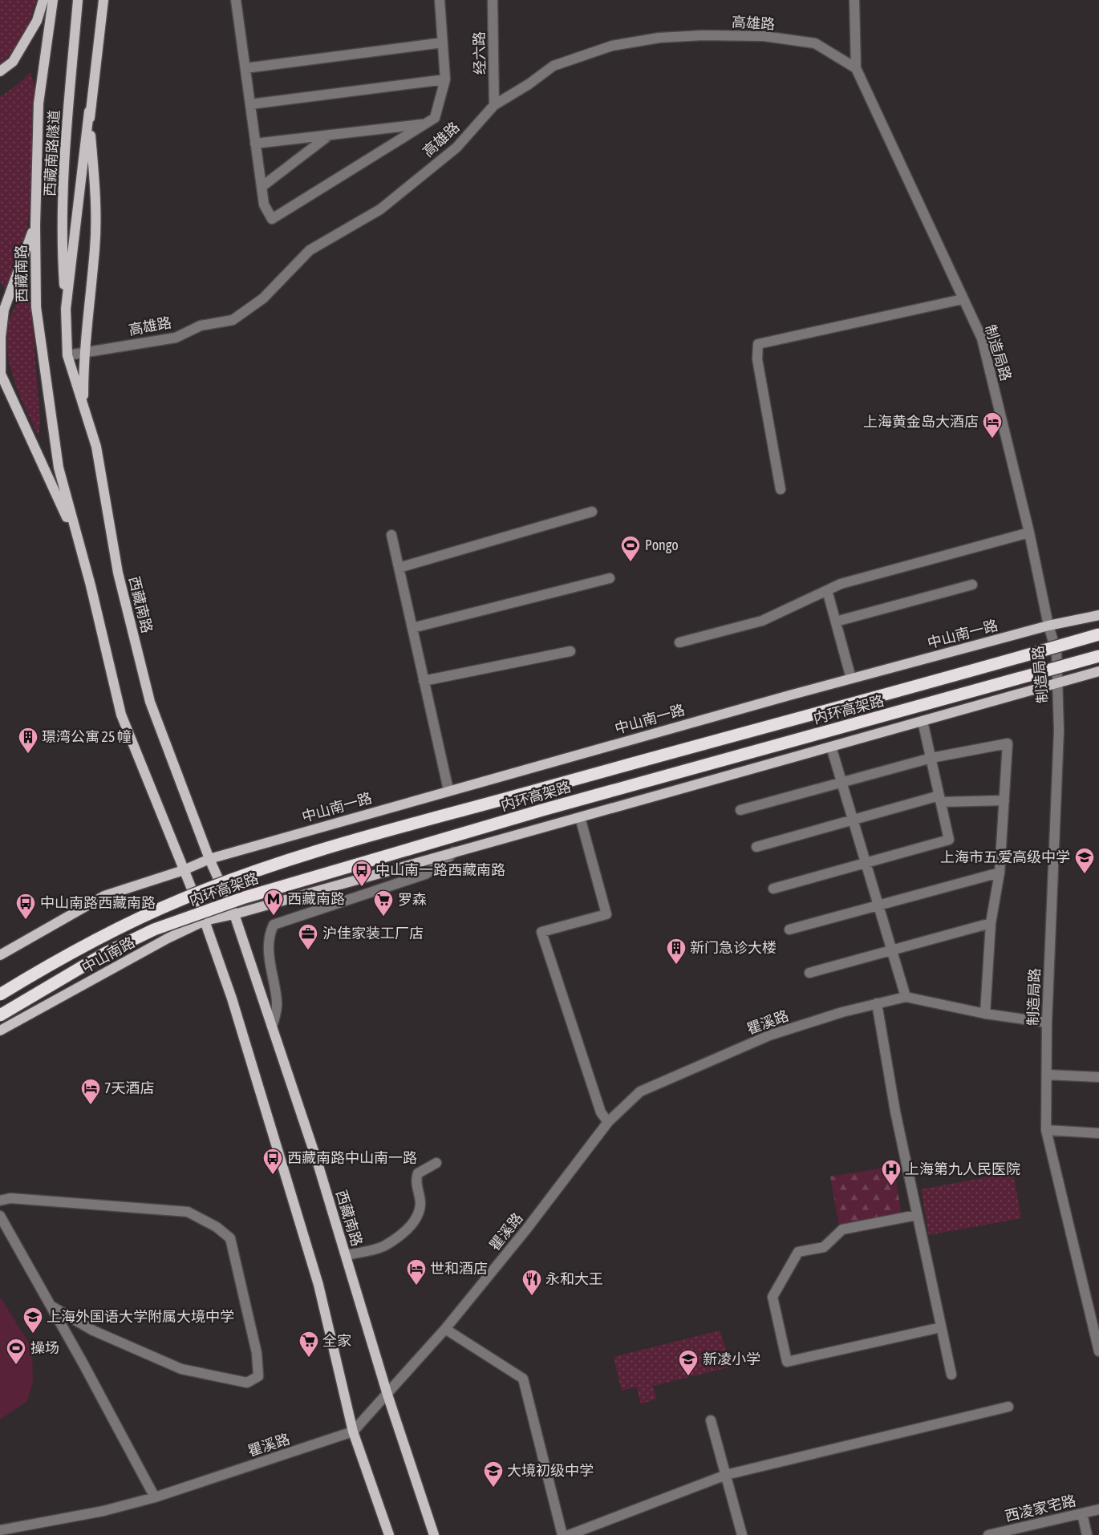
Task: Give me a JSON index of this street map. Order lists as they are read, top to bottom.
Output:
{
  "streets": {
    "highway": ["内环高架路"],
    "main road": [
      "西藏南路隧道",
      "西藏南路",
      "中山南一路",
      "中山南路"
    ],
    "street": [
      "高雄路",
      "经六路",
      "制造局路",
      "瞿溪路",
      "西凌家宅路"
    ]
  },
  "crossings": [
    ["高雄路", "经六路"],
    ["高雄路", "西藏南路"],
    ["高雄路", "制造局路"],
    ["西藏南路隧道", "西藏南路"],
    ["西藏南路", "中山南一路"],
    ["西藏南路", "中山南路"],
    ["西藏南路", "瞿溪路"],
    ["制造局路", "中山南一路"],
    ["制造局路", "瞿溪路"]
  ],
  "places": {
    "hotel": ["上海黄金岛大酒店", "7天酒店", "世和酒店"],
    "sports": ["Pongo", "操场"],
    "building": ["璟湾公寓 25 幢", "新门急诊大楼"],
    "school or university": [
      "上海市五爱高级中学",
      "上海外国语大学附属大境中学",
      "新凌小学",
      "大境初级中学"
    ],
    "bus stop": ["中山南一路西藏南路", "中山南路西藏南路", "西藏南路中山南一路"],
    "metro station": ["西藏南路"],
    "supermarket": ["罗森", "全家"],
    "office": ["沪佳家装工厂店"],
    "hospital": ["上海第九人民医院"],
    "restaurant": ["永和大王"]
  }
}
